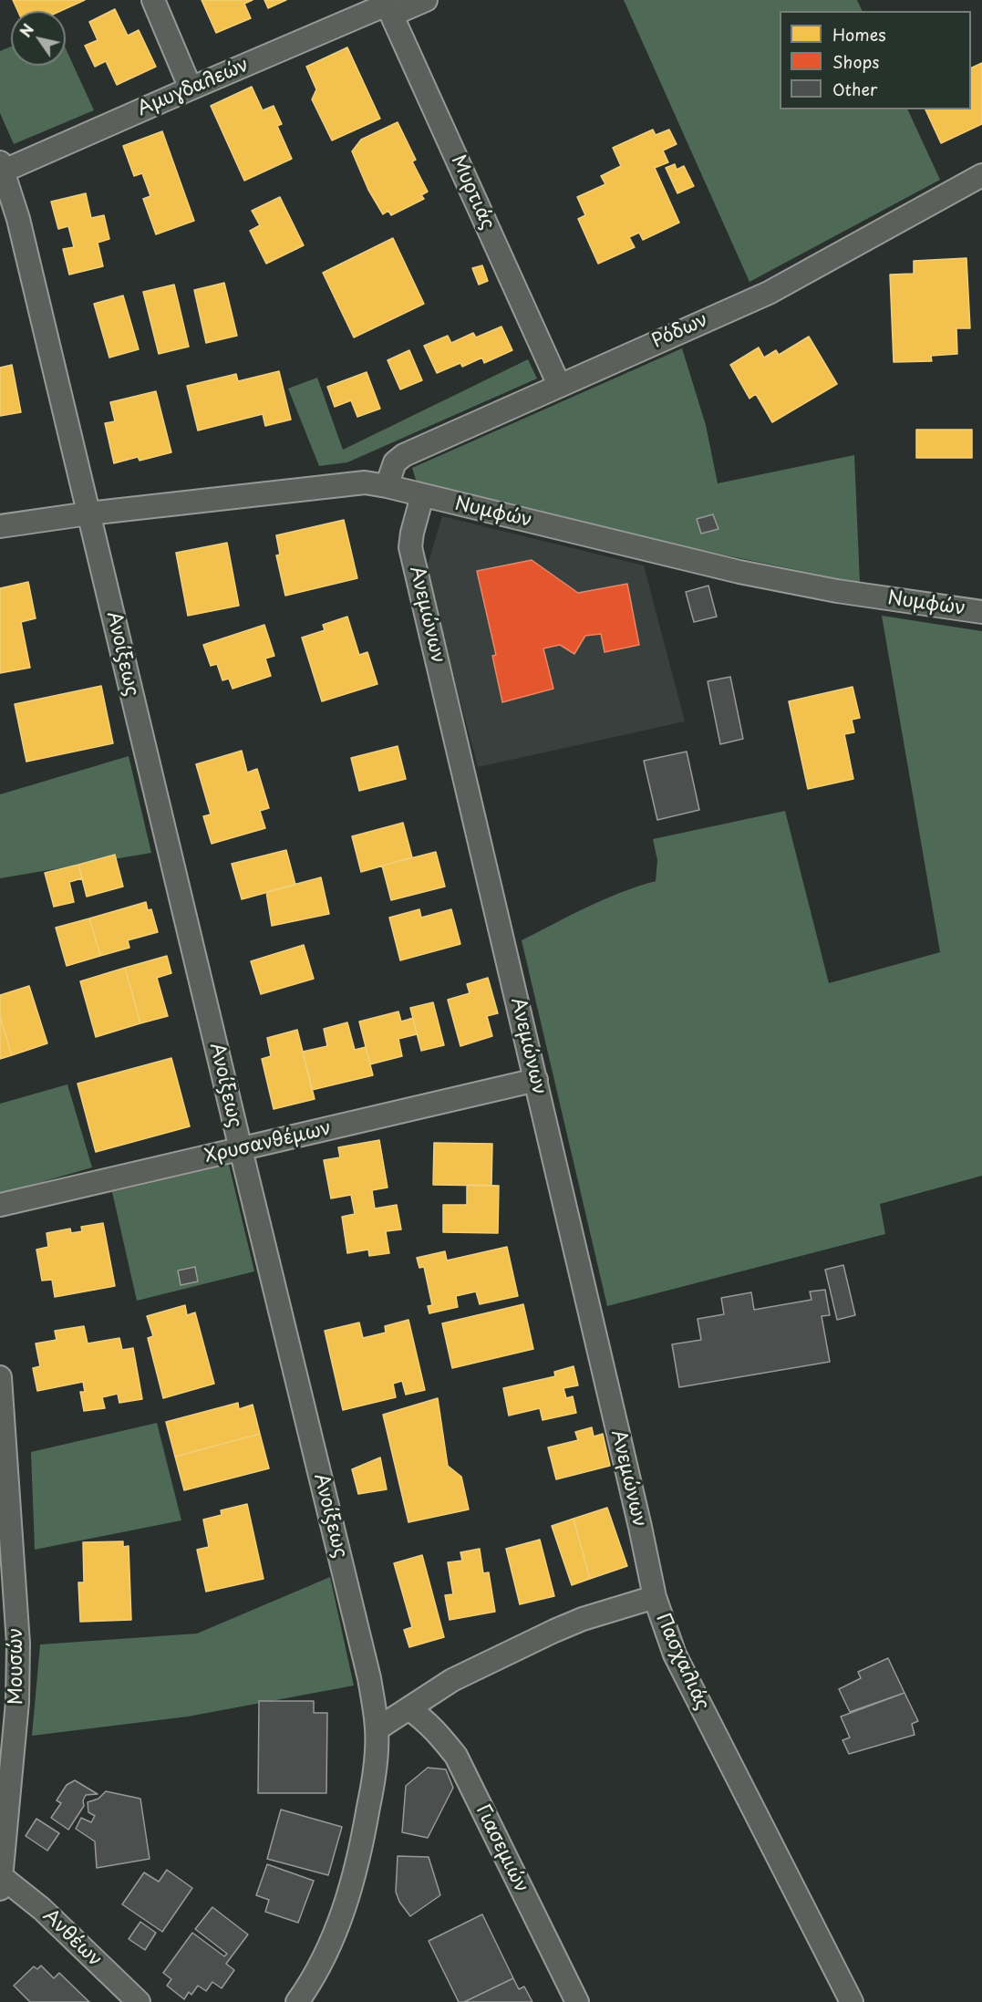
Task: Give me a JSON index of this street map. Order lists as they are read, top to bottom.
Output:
{
  "streets": {
    "street": [
      "Αμυγδαλεών",
      "Μυρτιάς",
      "Ρόδων",
      "Νυμφών",
      "Ανεμώνων",
      "Ανοίξεως",
      "Χρυσανθέμων",
      "Πασχαλιάς",
      "Μουσών",
      "Γιασεμιών",
      "Ανθέων"
    ]
  },
  "crossings": [
    ["Αμυγδαλεών", "Μυρτιάς"],
    ["Αμυγδαλεών", "Ανοίξεως"],
    ["Μυρτιάς", "Ρόδων"],
    ["Ρόδων", "Νυμφών"],
    ["Νυμφών", "Ανεμώνων"],
    ["Νυμφών", "Ανοίξεως"],
    ["Ανεμώνων", "Χρυσανθέμων"],
    ["Ανεμώνων", "Πασχαλιάς"],
    ["Ανοίξεως", "Χρυσανθέμων"],
    ["Ανοίξεως", "Πασχαλιάς"],
    ["Πασχαλιάς", "Γιασεμιών"],
    ["Μουσών", "Ανθέων"]
  ],
  "legend": ["Homes", "Shops", "Other"],
  "north": "top left"
}
